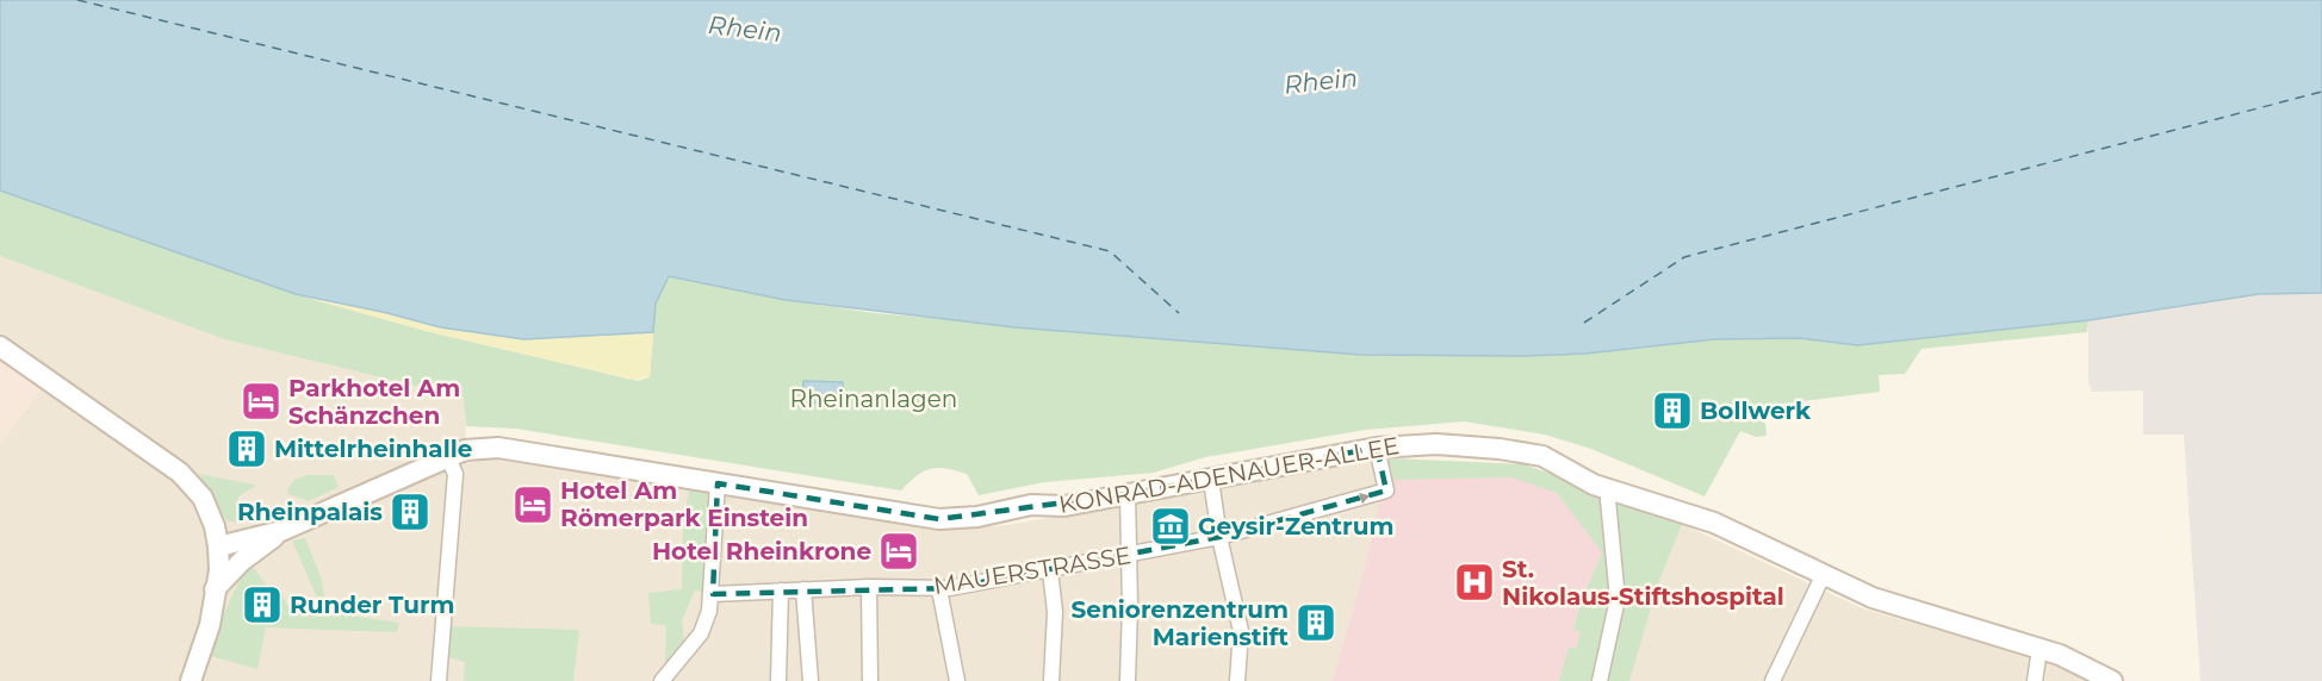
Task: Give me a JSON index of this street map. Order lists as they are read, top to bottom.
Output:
{
  "streets": {
    "street": ["KONRAD-ADENAUER-ALLEE", "MAUERSTRASSE"]
  },
  "crossings": [
    ["KONRAD-ADENAUER-ALLEE", "MAUERSTRASSE"]
  ],
  "water": ["Rhein"],
  "parks": ["Rheinanlagen"],
  "places": {
    "hotel": ["Parkhotel Am Schänzchen", "Hotel Am Römerpark Einstein", "Hotel Rheinkrone"],
    "building": [
      "Bollwerk",
      "Mittelrheinhalle",
      "Rheinpalais",
      "Runder Turm",
      "Seniorenzentrum Marienstift"
    ],
    "museum": ["Geysir-Zentrum"],
    "hospital": ["St. Nikolaus-Stiftshospital"]
  }
}
